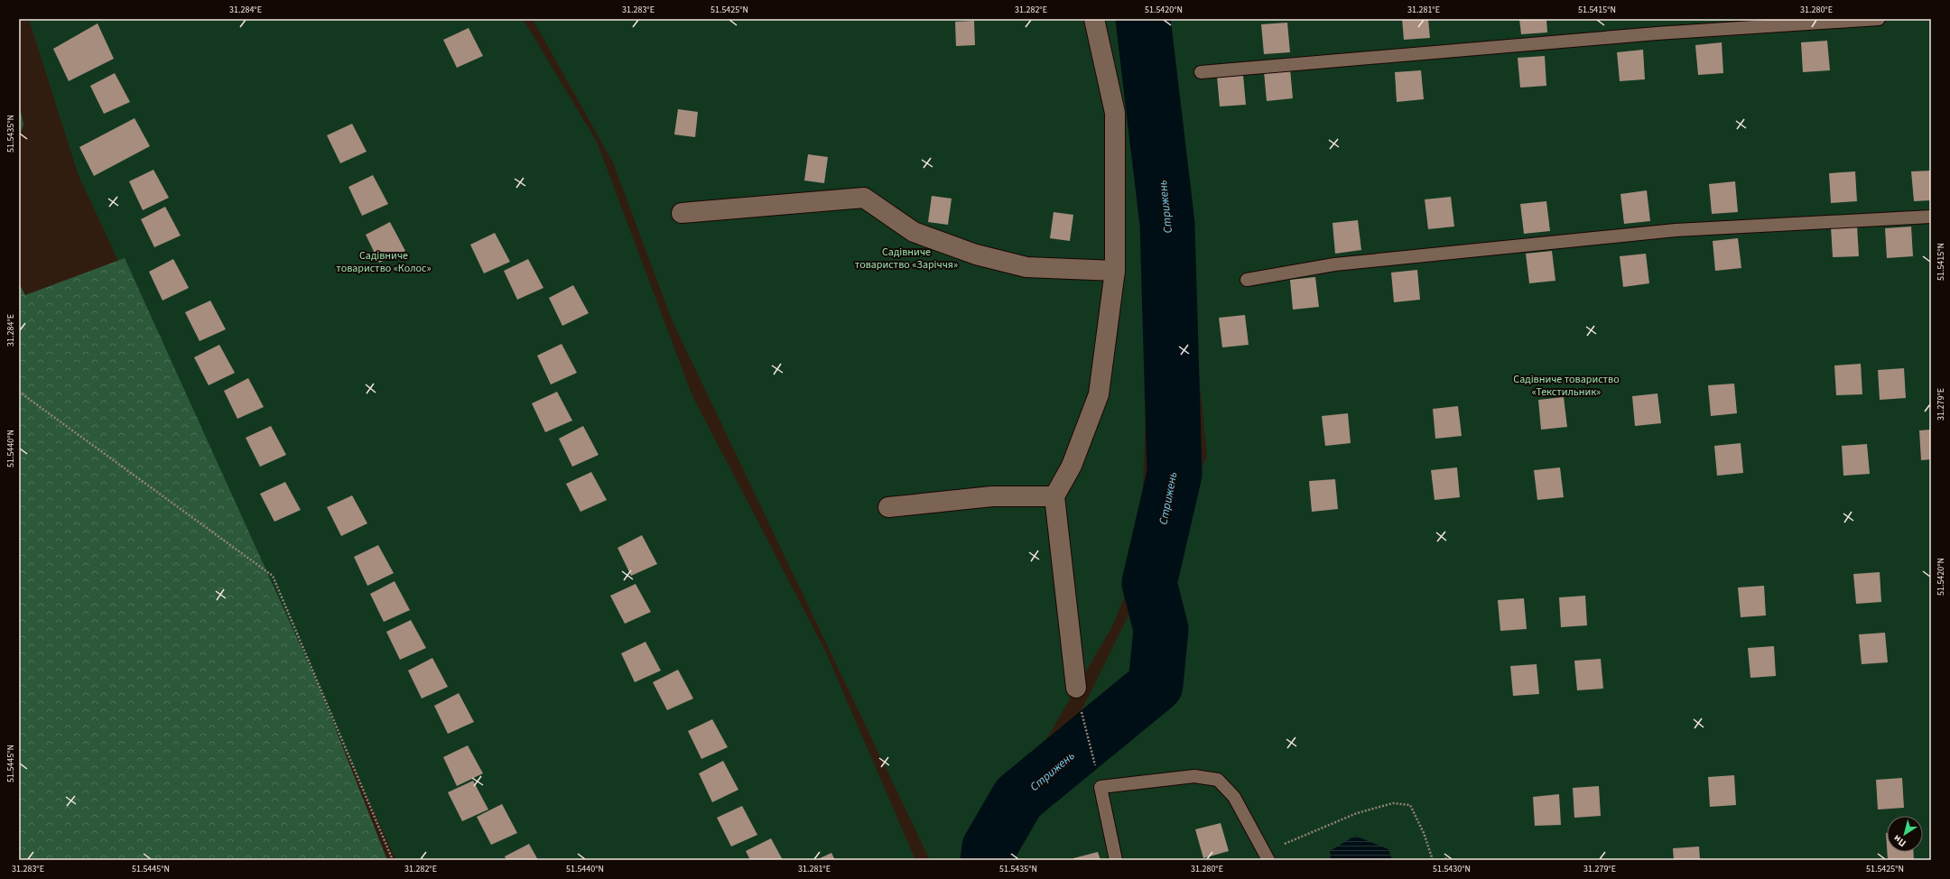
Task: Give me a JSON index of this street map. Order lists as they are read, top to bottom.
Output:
{
  "water": ["Стрижень"],
  "parks": ["Садівниче товариство «Заріччя»", "Садівниче товариство «Колос»", "Садівниче товариство «Текстильник»"],
  "north": "bottom left",
  "coordinates": [
    "31.284°E",
    "31.283°E",
    "51.5425°N",
    "31.282°E",
    "51.5420°N",
    "31.281°E",
    "51.5415°N",
    "31.280°E",
    "51.5435°N",
    "31.279°E",
    "51.5440°N",
    "51.5445°N",
    "51.5430°N"
  ]
}
